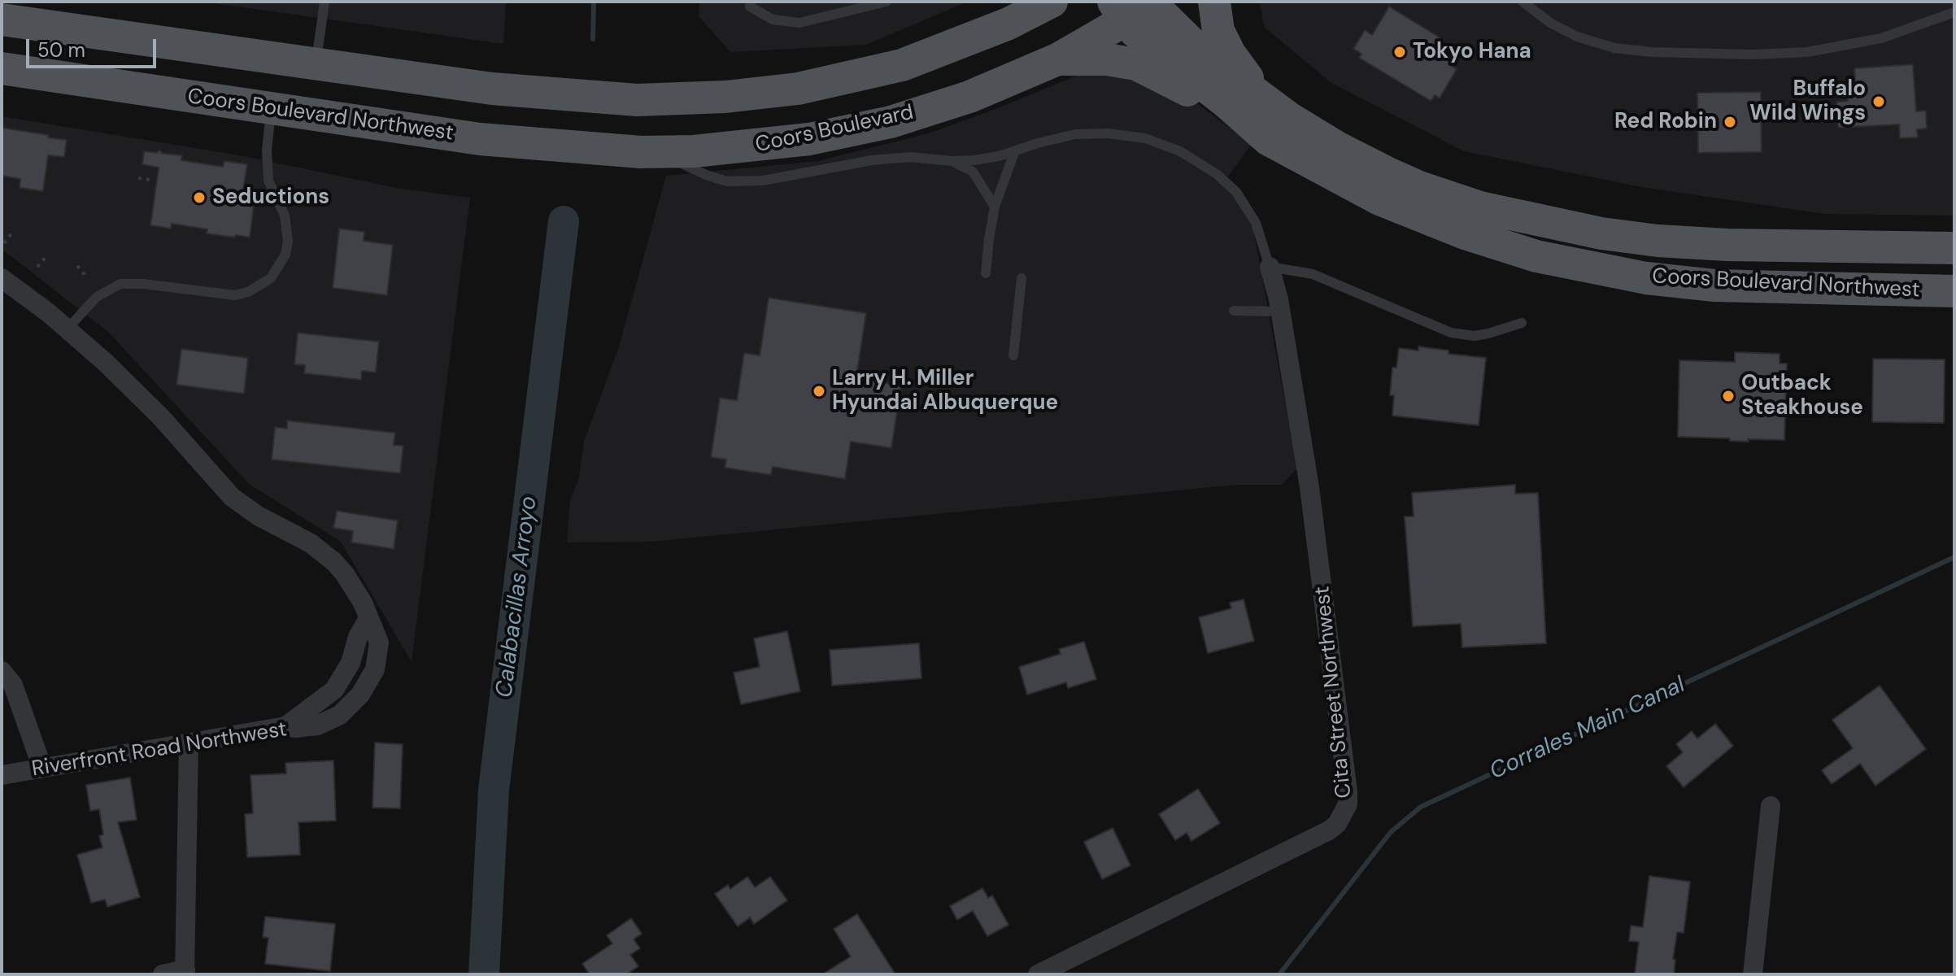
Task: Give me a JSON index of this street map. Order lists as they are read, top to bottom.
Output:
{
  "streets": {
    "main road": ["Coors Boulevard Northwest", "Coors Boulevard"],
    "street": ["Cita Street Northwest", "Riverfront Road Northwest"]
  },
  "crossings": [
    ["Coors Boulevard Northwest", "Coors Boulevard"]
  ],
  "water": ["Calabacillas Arroyo", "Corrales Main Canal"],
  "places": [
    "Tokyo Hana",
    "Buffalo Wild Wings",
    "Red Robin",
    "Seductions",
    "Larry H. Miller Hyundai Albuquerque",
    "Outback Steakhouse"
  ],
  "scale_bar": "50 m"
}
